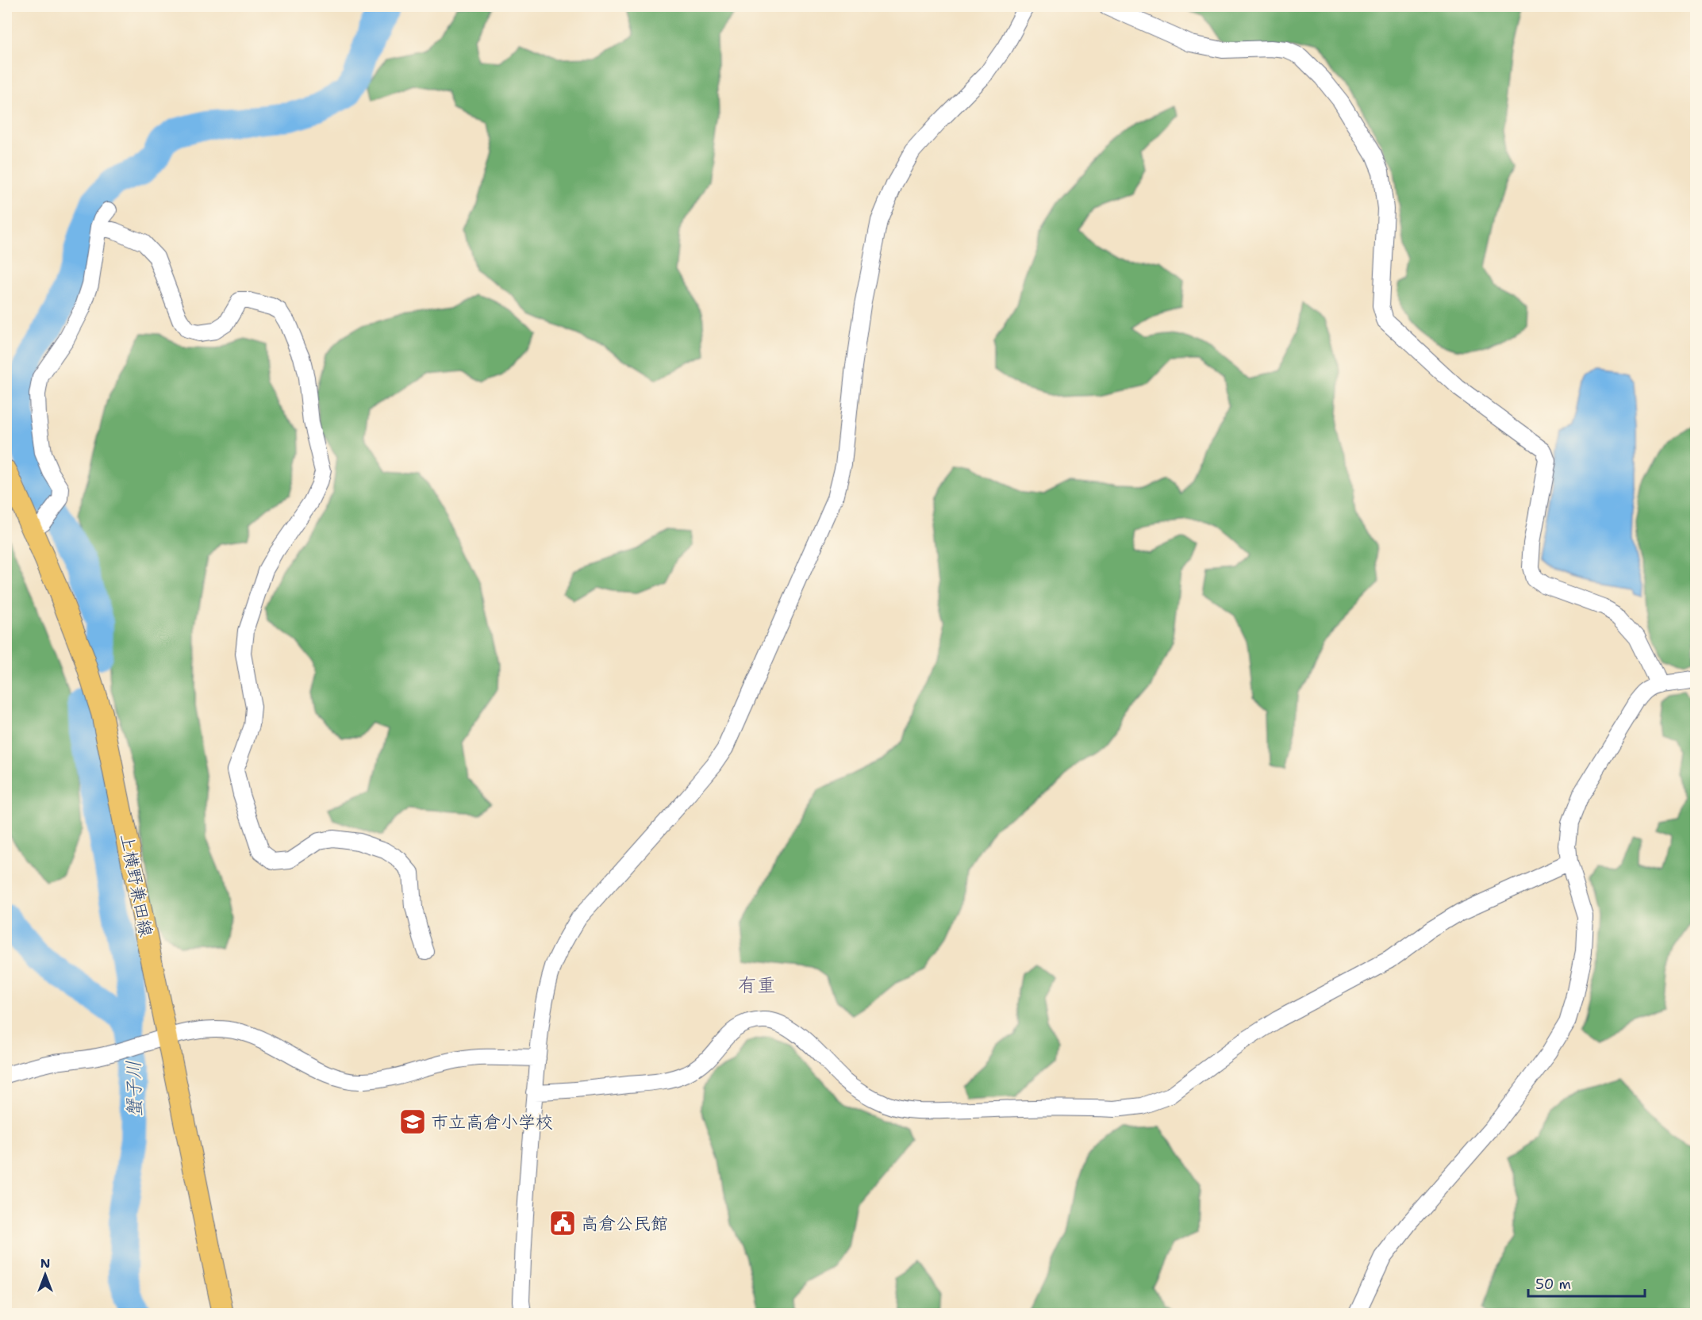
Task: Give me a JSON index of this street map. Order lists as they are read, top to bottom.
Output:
{
  "streets": {
    "main road": ["上横野兼田線"]
  },
  "districts": ["有重"],
  "water": ["蟹子川"],
  "places": {
    "school or university": ["市立高倉小学校"],
    "public building": ["高倉公民館"]
  },
  "scale_bar": "50 m",
  "north": "top"
}
